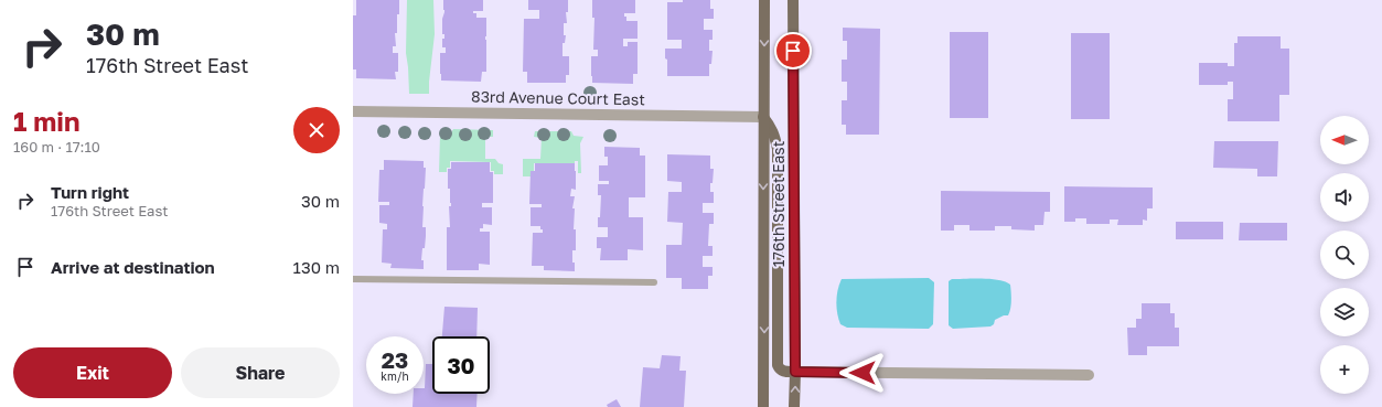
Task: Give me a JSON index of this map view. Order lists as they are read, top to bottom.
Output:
{
  "streets": {
    "main road": ["176th Street East"],
    "street": ["83rd Avenue Court East"]
  },
  "crossings": [
    ["83rd Avenue Court East", "176th Street East"]
  ],
  "north": "left",
  "page": {
    "turn": ["30 m", "176th Street East"],
    "heading": ["1 min", "160 m · 17:10"],
    "map_buttons": "+",
    "list": [
      {
        "name": "Turn right",
        "note": "176th Street East",
        "value": "30 m"
      },
      {
        "name": "Arrive at destination",
        "value": "130 m"
      }
    ],
    "speed": "23 km/h",
    "limit": "30",
    "buttons": ["Exit", "Share"]
  }
}
